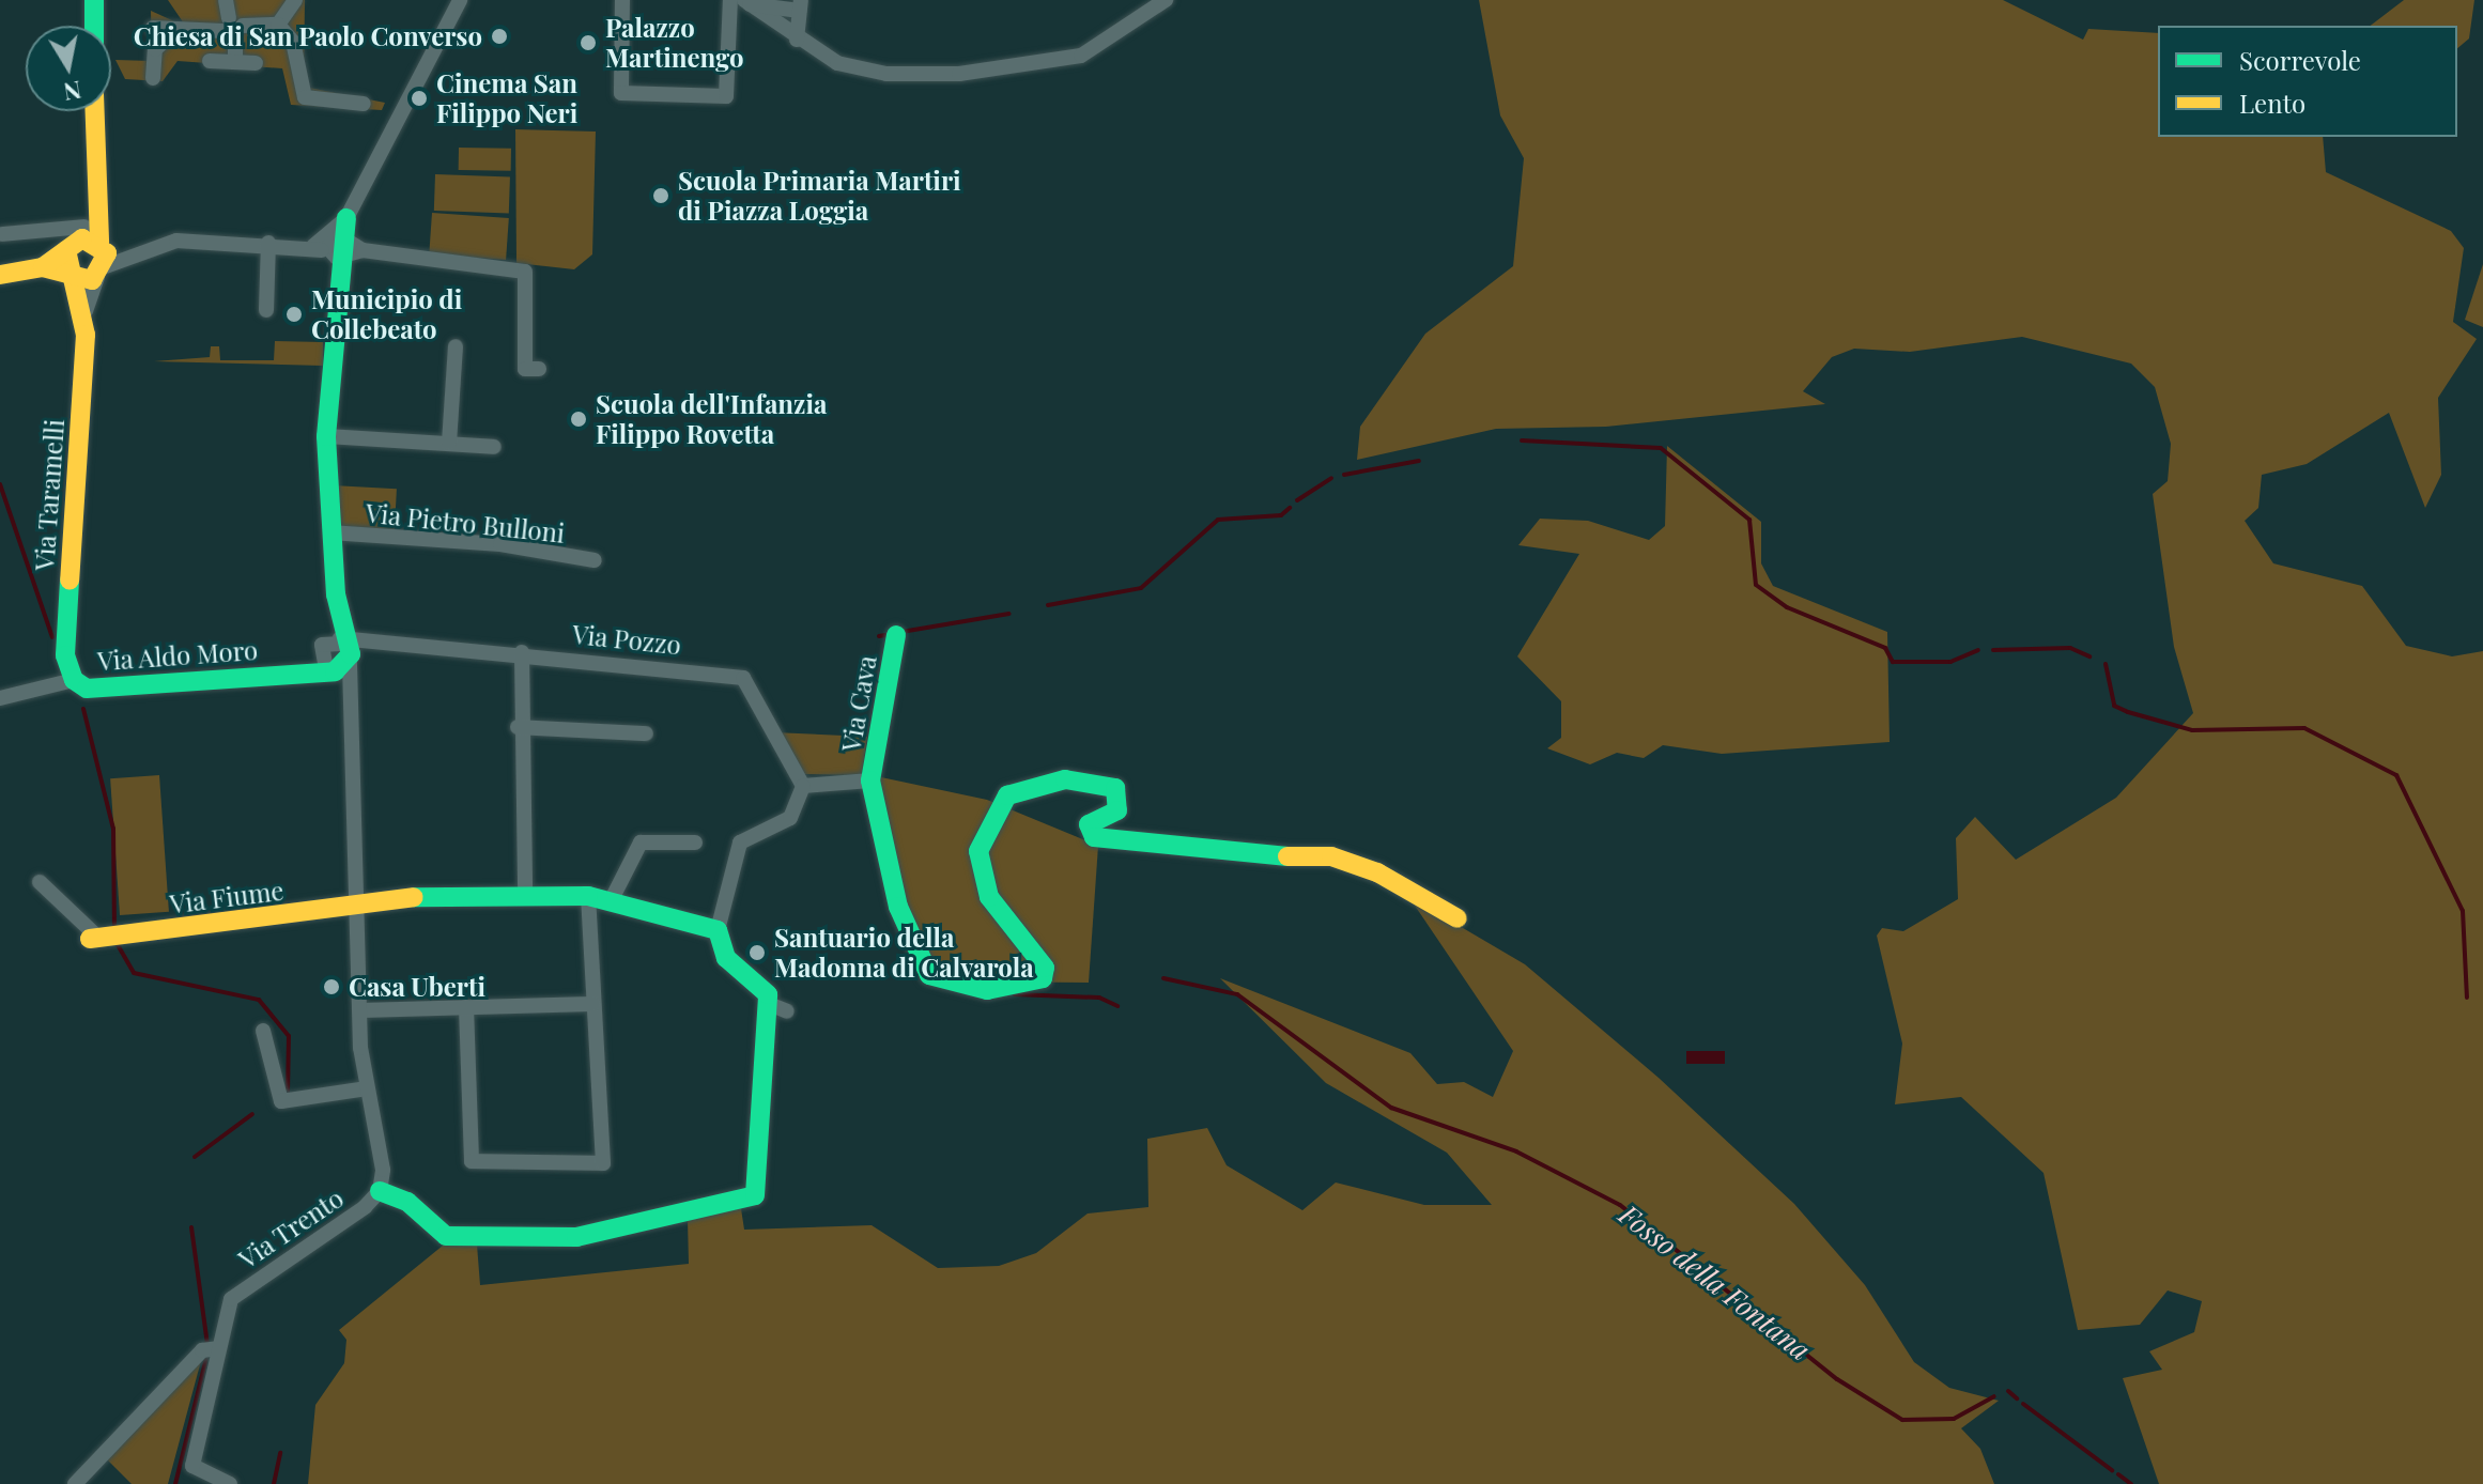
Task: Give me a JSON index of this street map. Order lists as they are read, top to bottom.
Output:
{
  "streets": {
    "street": [
      "Via Taramelli",
      "Via Pietro Bulloni",
      "Via Pozzo",
      "Via Aldo Moro",
      "Via Cava",
      "Via Fiume",
      "Via Trento"
    ]
  },
  "crossings": [
    ["Via Taramelli", "Via Aldo Moro"],
    ["Via Pozzo", "Via Aldo Moro"],
    ["Via Fiume", "Via Trento"]
  ],
  "water": ["Fosso della Fontana"],
  "places": [
    "Chiesa di San Paolo Converso",
    "Palazzo Martinengo",
    "Cinema San Filippo Neri",
    "Scuola Primaria Martiri di Piazza Loggia",
    "Municipio di Collebeato",
    "Scuola dell'Infanzia Filippo Rovetta",
    "Santuario della Madonna di Calvarola",
    "Casa Uberti"
  ],
  "legend": ["Scorrevole", "Lento"],
  "north": "bottom"
}
